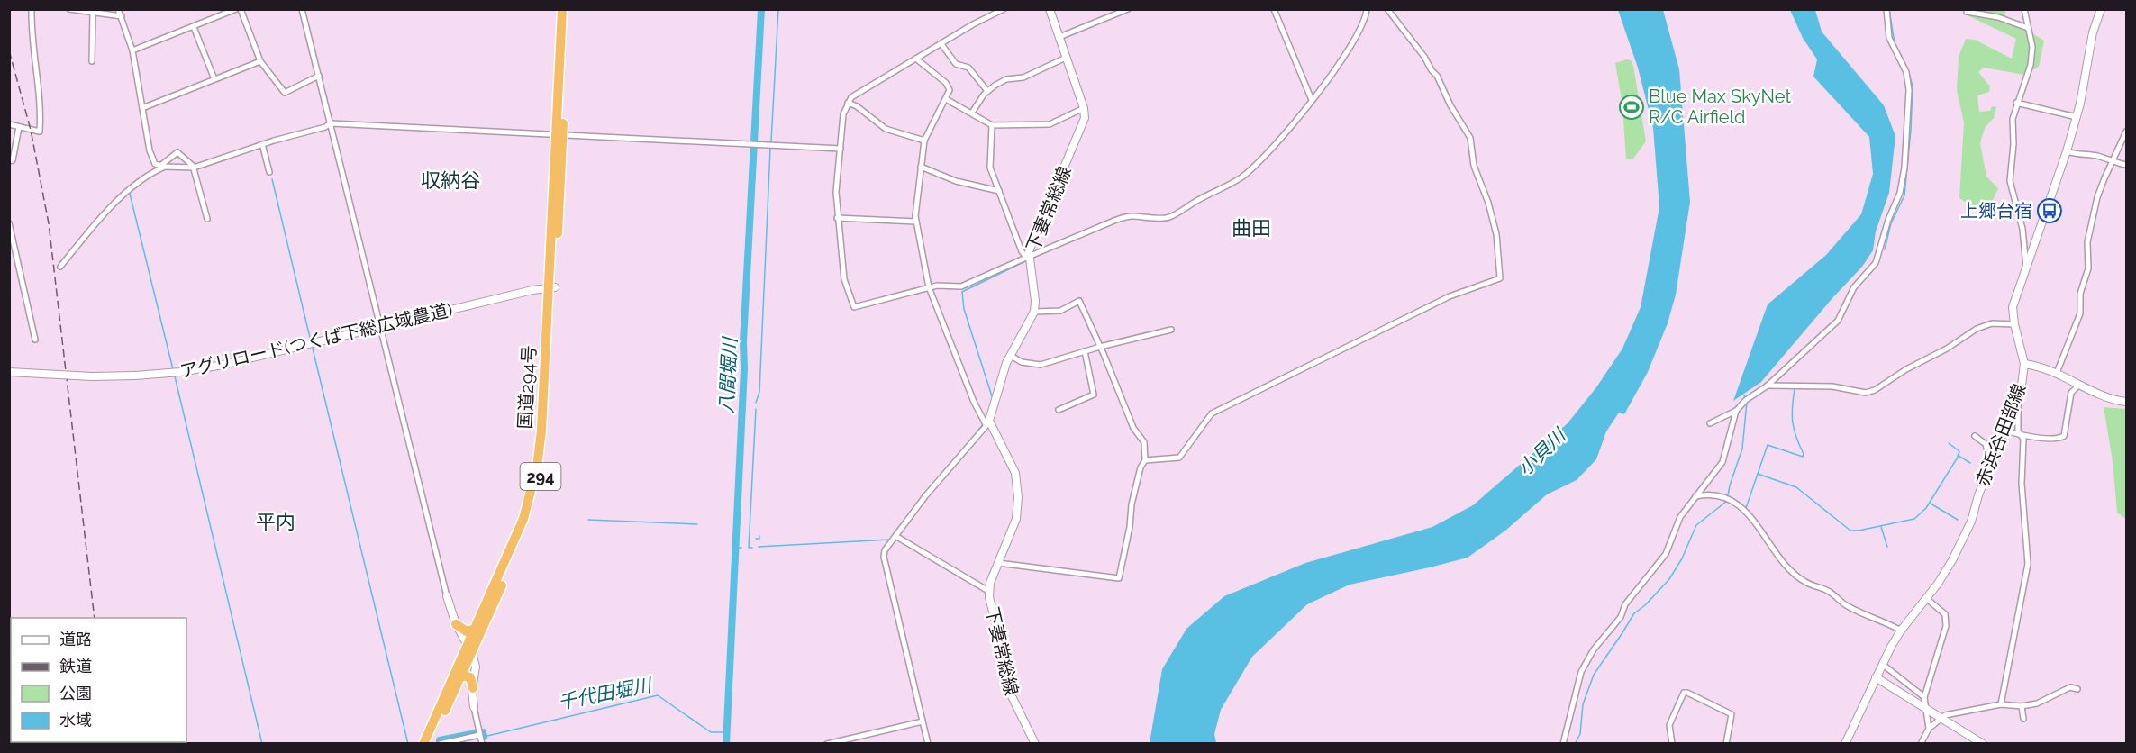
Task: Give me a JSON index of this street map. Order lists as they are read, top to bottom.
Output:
{
  "streets": {
    "highway": ["国道294号", "294"],
    "main road": ["下妻常総線", "アグリロード(つくば下総広域農道)", "赤浜谷田部線"]
  },
  "crossings": [
    ["アグリロード(つくば下総広域農道)", "国道294号"]
  ],
  "districts": ["収納谷", "曲田", "平内"],
  "water": ["八間堀川", "小貝川", "千代田堀川"],
  "places": {
    "sports": ["Blue Max SkyNet R/C Airfield"],
    "bus stop": ["上郷台宿"]
  },
  "legend": [
    "道路",
    "鉄道",
    "公園",
    "水域"
  ]
}
